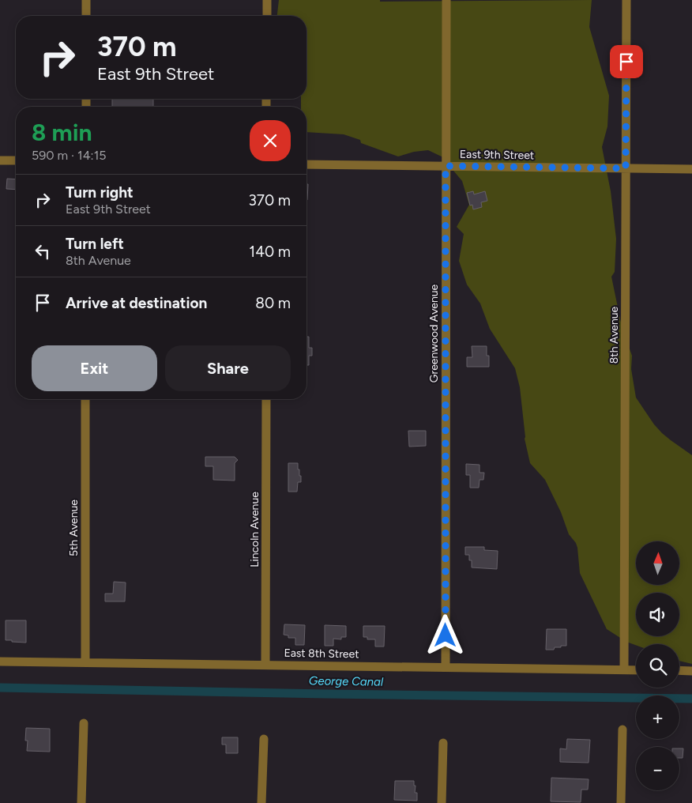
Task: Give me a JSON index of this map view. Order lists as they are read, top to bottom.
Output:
{
  "streets": {
    "street": [
      "East 9th Street",
      "Greenwood Avenue",
      "8th Avenue",
      "5th Avenue",
      "Lincoln Avenue",
      "East 8th Street"
    ]
  },
  "crossings": [
    ["East 9th Street", "Greenwood Avenue"],
    ["East 9th Street", "8th Avenue"],
    ["Greenwood Avenue", "East 8th Street"],
    ["8th Avenue", "East 8th Street"],
    ["5th Avenue", "East 8th Street"],
    ["Lincoln Avenue", "East 8th Street"]
  ],
  "water": ["George Canal"],
  "north": "top",
  "page": {
    "turn": ["370 m", "East 9th Street"],
    "heading": ["8 min", "590 m · 14:15"],
    "list": [
      {
        "name": "Turn right",
        "note": "East 9th Street",
        "value": "370 m"
      },
      {
        "name": "Turn left",
        "note": "8th Avenue",
        "value": "140 m"
      },
      {
        "name": "Arrive at destination",
        "value": "80 m"
      }
    ],
    "buttons": ["Exit", "Share"],
    "map_buttons": ["+", "−"]
  }
}
